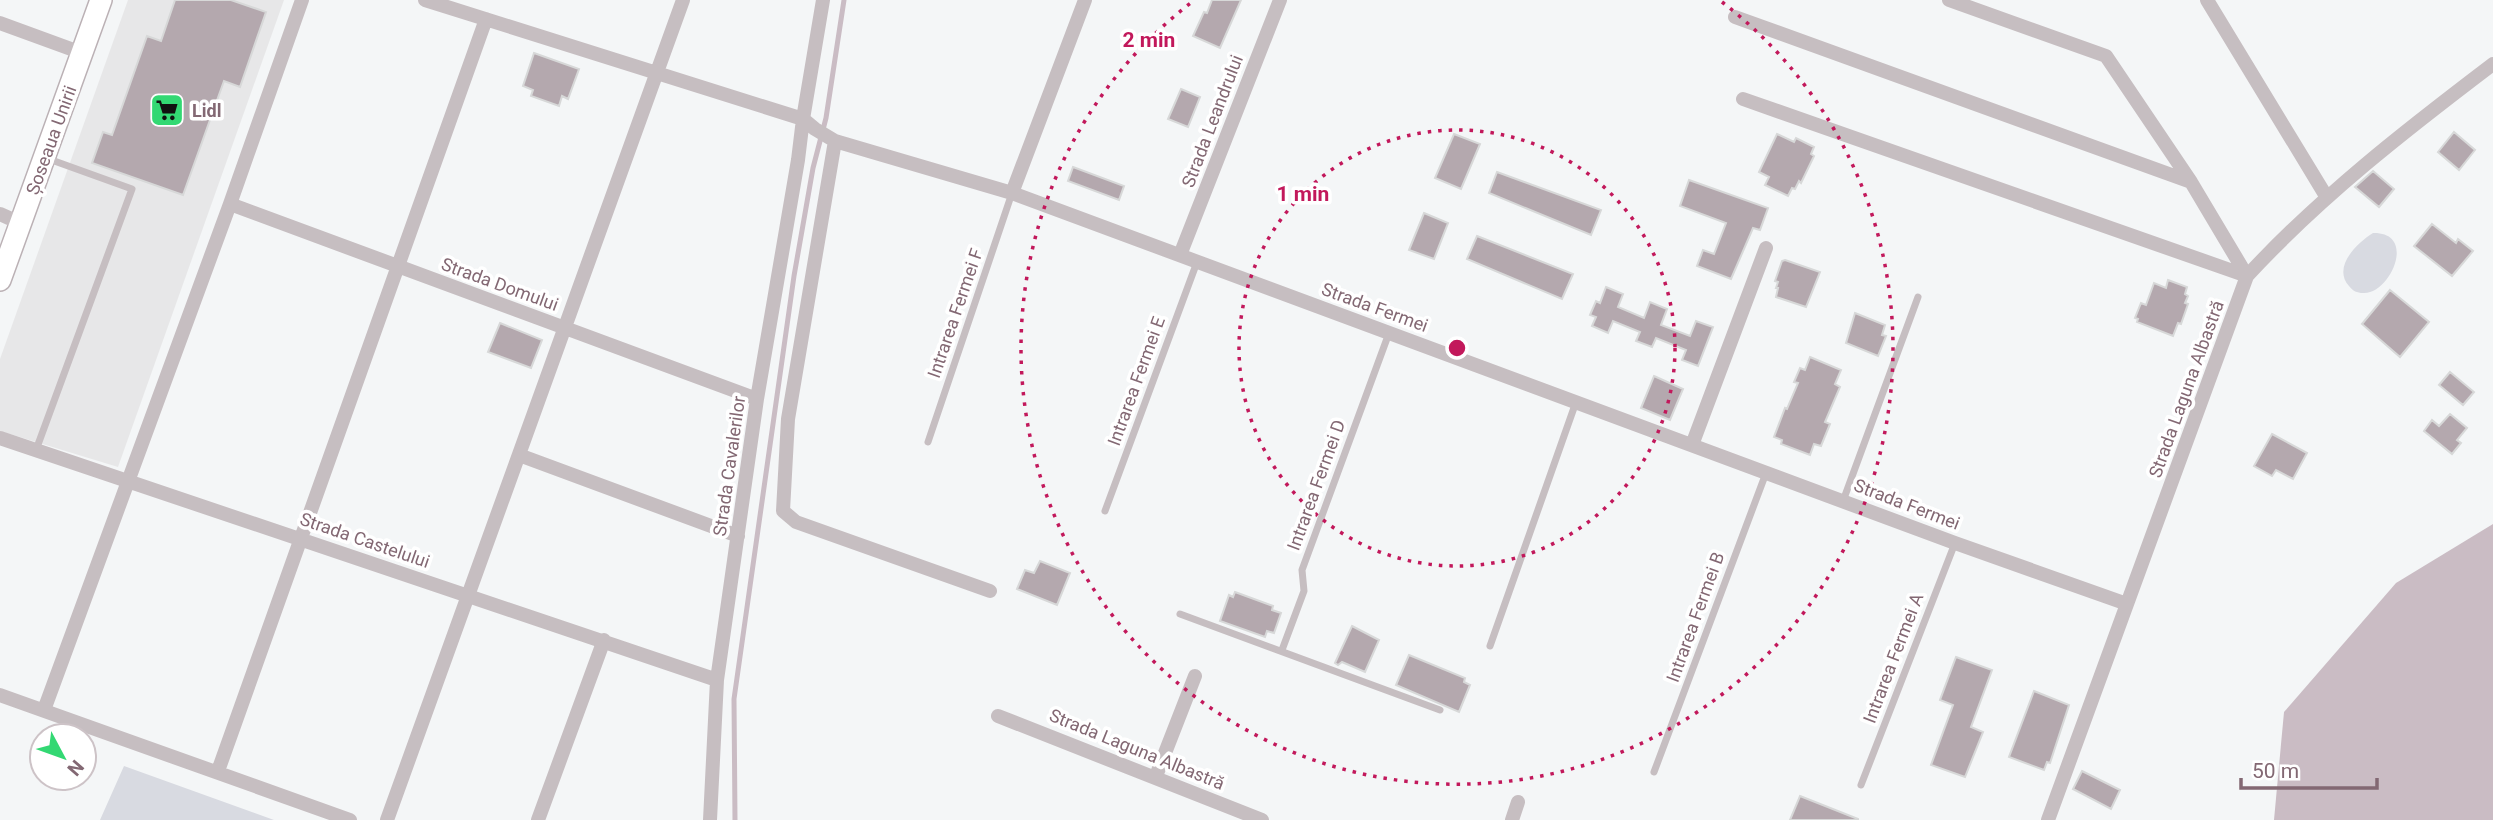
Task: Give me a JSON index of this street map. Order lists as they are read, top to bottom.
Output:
{
  "streets": {
    "main road": ["Șoseaua Unirii"],
    "street": [
      "Strada Leandrului",
      "Strada Domului",
      "Strada Fermei",
      "Strada Laguna Albastră",
      "Strada Cavalerilor",
      "Strada Castelului"
    ],
    "lane": [
      "Intrarea Fermei F",
      "Intrarea Fermei E",
      "Intrarea Fermei D",
      "Intrarea Fermei B",
      "Intrarea Fermei A"
    ]
  },
  "crossings": [
    ["Strada Leandrului", "Strada Fermei"],
    ["Strada Domului", "Strada Cavalerilor"],
    ["Strada Fermei", "Intrarea Fermei F"],
    ["Strada Fermei", "Intrarea Fermei E"],
    ["Strada Fermei", "Strada Laguna Albastră"],
    ["Strada Fermei", "Strada Cavalerilor"],
    ["Strada Fermei", "Intrarea Fermei D"],
    ["Strada Fermei", "Intrarea Fermei B"],
    ["Strada Fermei", "Intrarea Fermei A"],
    ["Strada Cavalerilor", "Strada Castelului"]
  ],
  "places": {
    "supermarket": ["Lidl"]
  },
  "scale_bar": "50 m",
  "north": "bottom right",
  "rings": ["2 min", "1 min"]
}
